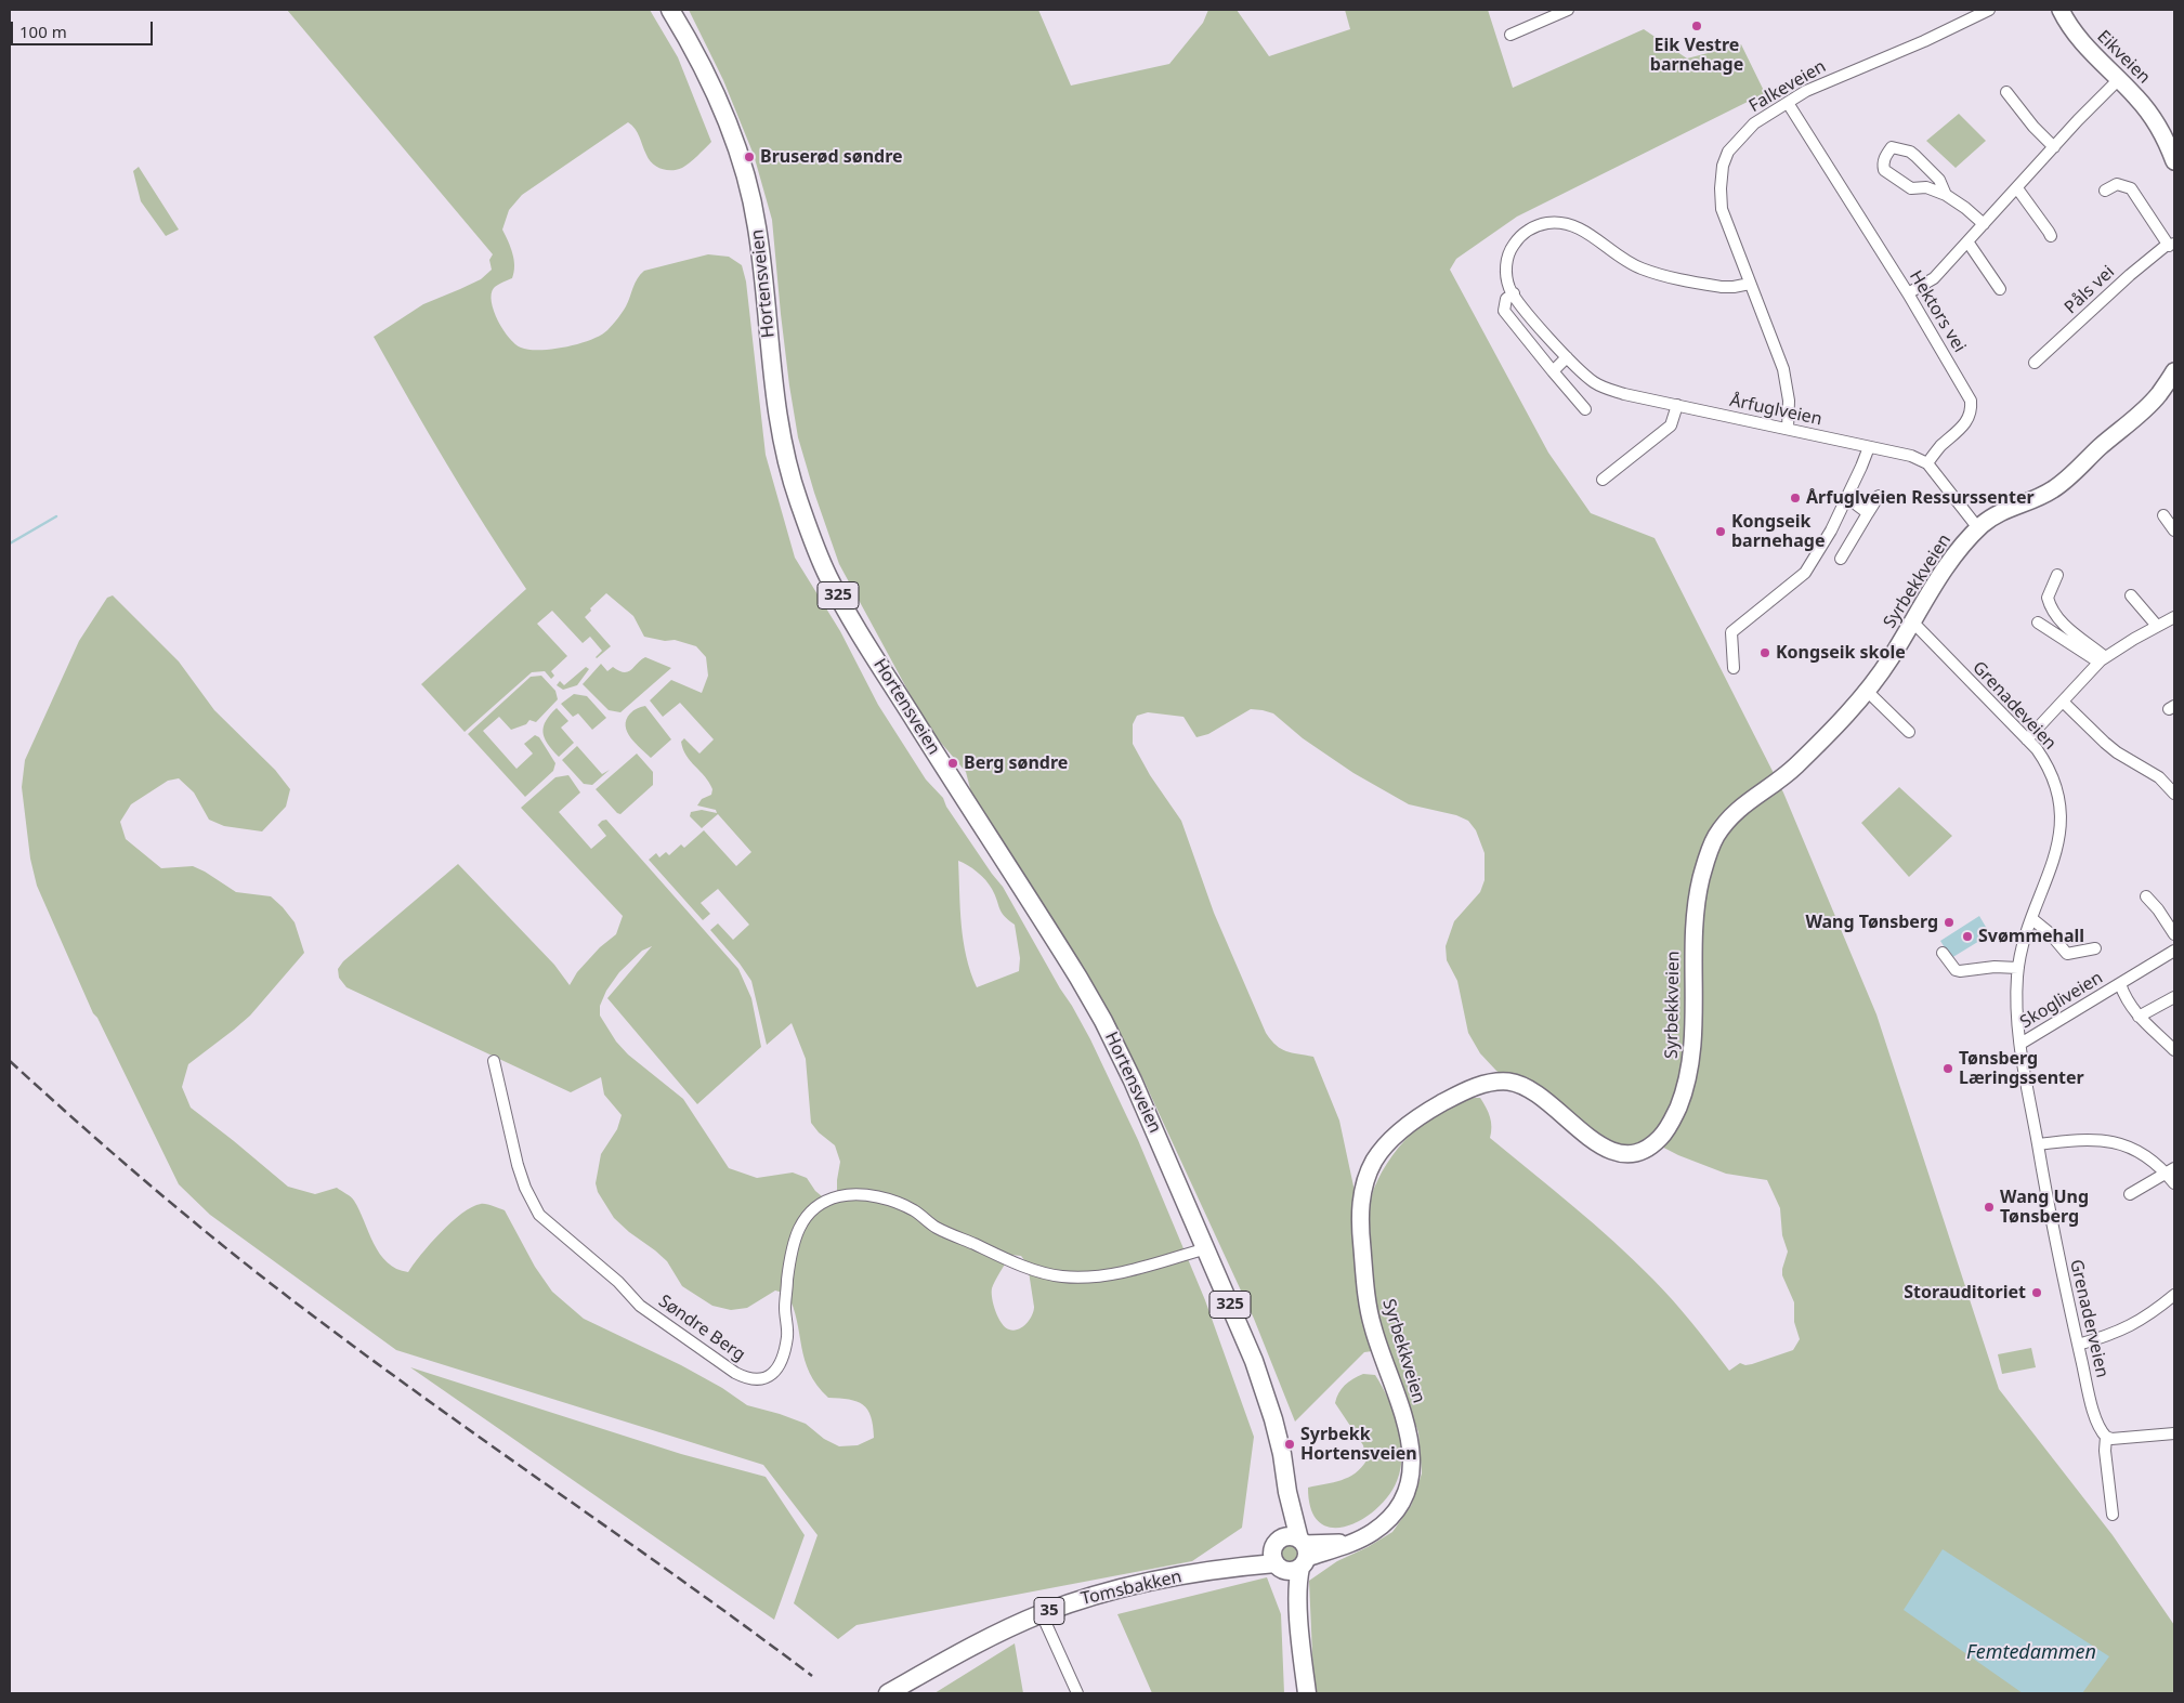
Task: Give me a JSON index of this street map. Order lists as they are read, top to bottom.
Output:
{
  "streets": {
    "main road": [
      "Eikveien",
      "Hortensveien",
      "Syrbekkveien",
      "325",
      "Tomsbakken",
      "35"
    ],
    "street": [
      "Falkeveien",
      "Påls vei",
      "Hektors vei",
      "Årfuglveien",
      "Grenadeveien",
      "Skogliveien",
      "Grenaderveien",
      "Søndre Berg"
    ]
  },
  "crossings": [
    ["Falkeveien", "Hektors vei"],
    ["Falkeveien", "Årfuglveien"],
    ["Hortensveien", "Syrbekkveien"],
    ["Hortensveien", "Søndre Berg"],
    ["Hortensveien", "Tomsbakken"],
    ["Hektors vei", "Årfuglveien"],
    ["Syrbekkveien", "Grenadeveien"],
    ["Syrbekkveien", "Tomsbakken"],
    ["Grenadeveien", "Skogliveien"],
    ["Grenadeveien", "Grenaderveien"]
  ],
  "water": ["Femtedammen"],
  "places": [
    "Eik Vestre barnehage",
    "Bruserød søndre",
    "Årfuglveien Ressurssenter",
    "Kongseik barnehage",
    "Kongseik skole",
    "Berg søndre",
    "Wang Tønsberg",
    "Svømmehall",
    "Tønsberg Læringssenter",
    "Wang Ung Tønsberg",
    "Storauditoriet",
    "Syrbekk Hortensveien"
  ],
  "scale_bar": "100 m"
}
